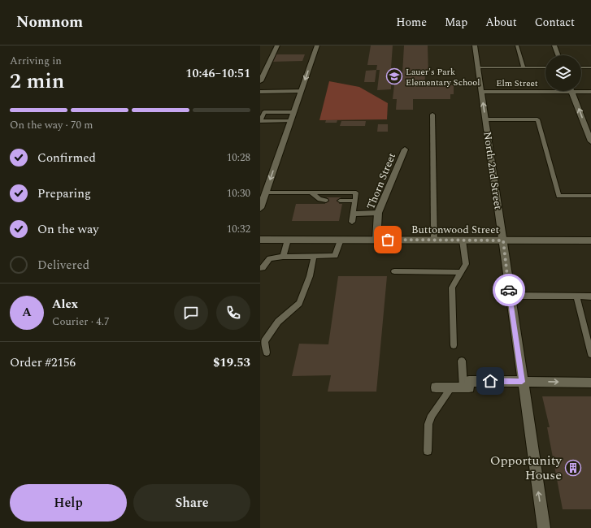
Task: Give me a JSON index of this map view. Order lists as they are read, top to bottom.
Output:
{
  "streets": {
    "street": [
      "Elm Street",
      "North 2nd Street",
      "Thorn Street",
      "Buttonwood Street"
    ]
  },
  "crossings": [
    ["Elm Street", "North 2nd Street"],
    ["North 2nd Street", "Buttonwood Street"],
    ["Thorn Street", "Buttonwood Street"]
  ],
  "one_way": ["North 2nd Street"],
  "places": {
    "school or university": ["Lauer's Park Elementary School"],
    "building": ["Opportunity House"]
  },
  "page": {
    "header": "Nomnom",
    "nav": [
      "Home",
      "Map",
      "About",
      "Contact"
    ],
    "heading": ["2 min", "Arriving in", "10:46–10:51"],
    "panel": [
      "Alex",
      "Courier · 4.7",
      "Order #2156",
      "$19.53"
    ],
    "bar": "On the way · 70 m",
    "list": [
      ["Confirmed", "10:28"],
      ["Preparing", "10:30"],
      ["On the way", "10:32"],
      "Delivered"
    ],
    "round": "A",
    "buttons": ["Help", "Share"]
  }
}
